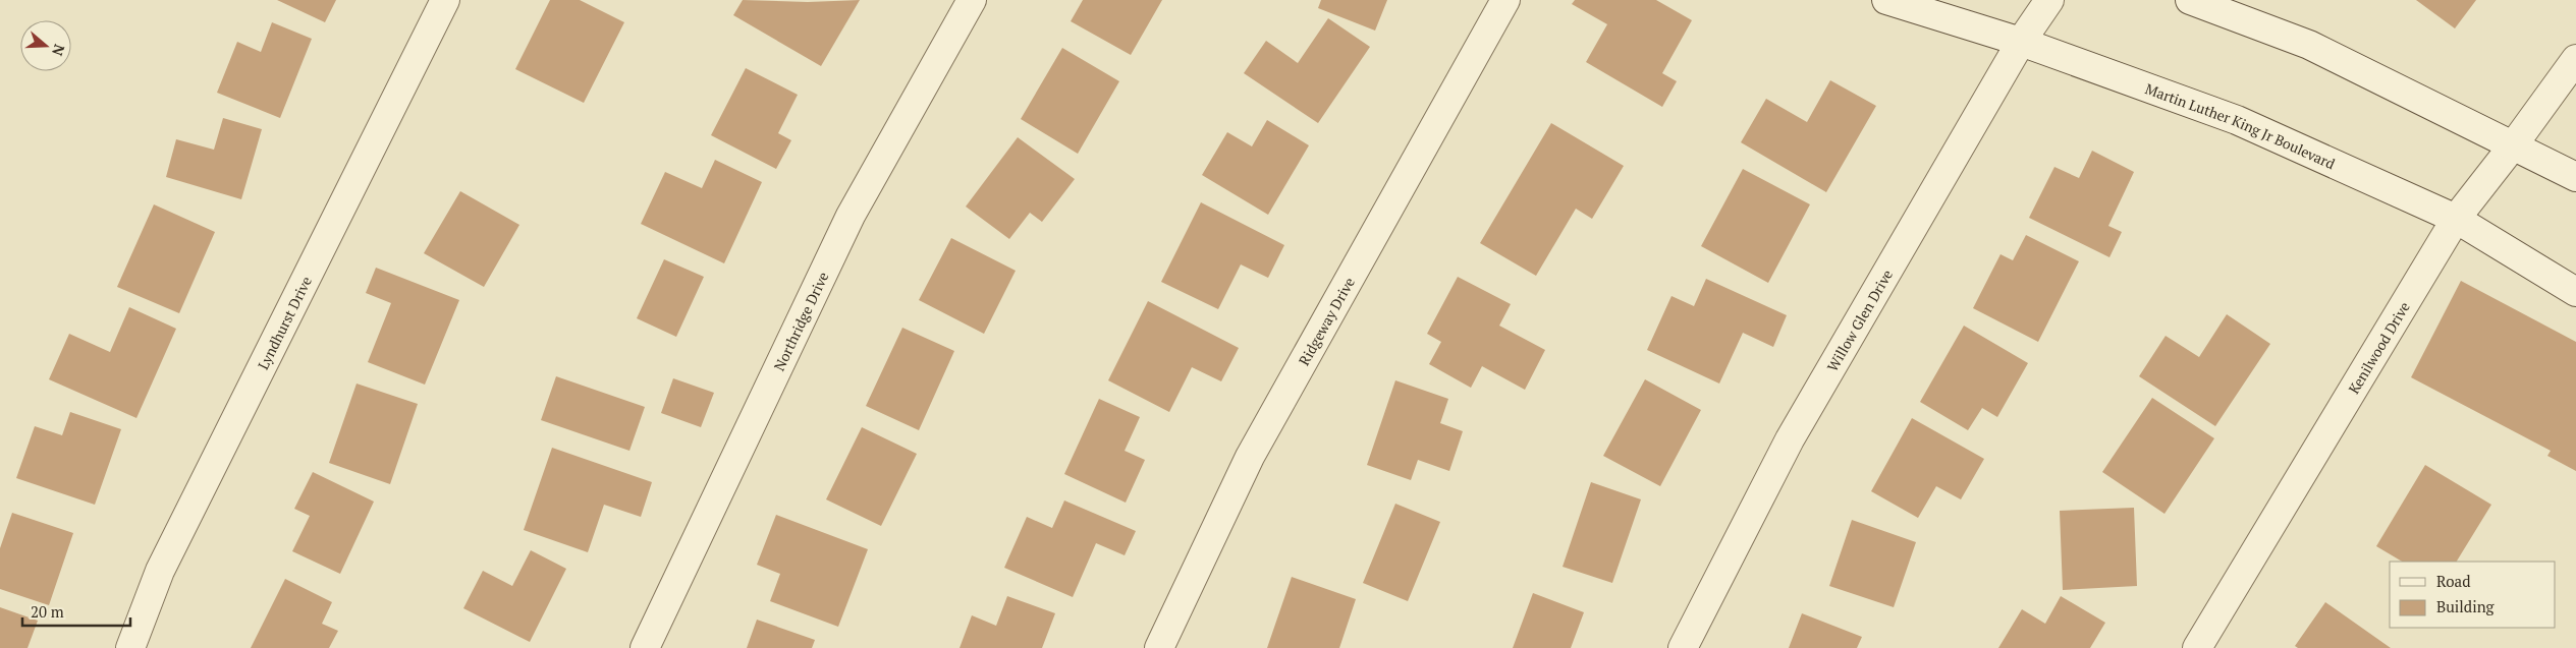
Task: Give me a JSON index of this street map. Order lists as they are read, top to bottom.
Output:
{
  "streets": {
    "street": [
      "Martin Luther King Jr Boulevard",
      "Willow Glen Drive",
      "Northridge Drive",
      "Ridgeway Drive",
      "Lyndhurst Drive",
      "Kenilwood Drive"
    ]
  },
  "crossings": [
    ["Martin Luther King Jr Boulevard", "Willow Glen Drive"],
    ["Martin Luther King Jr Boulevard", "Kenilwood Drive"]
  ],
  "legend": ["Road", "Building"],
  "scale_bar": "20 m",
  "north": "right"
}
